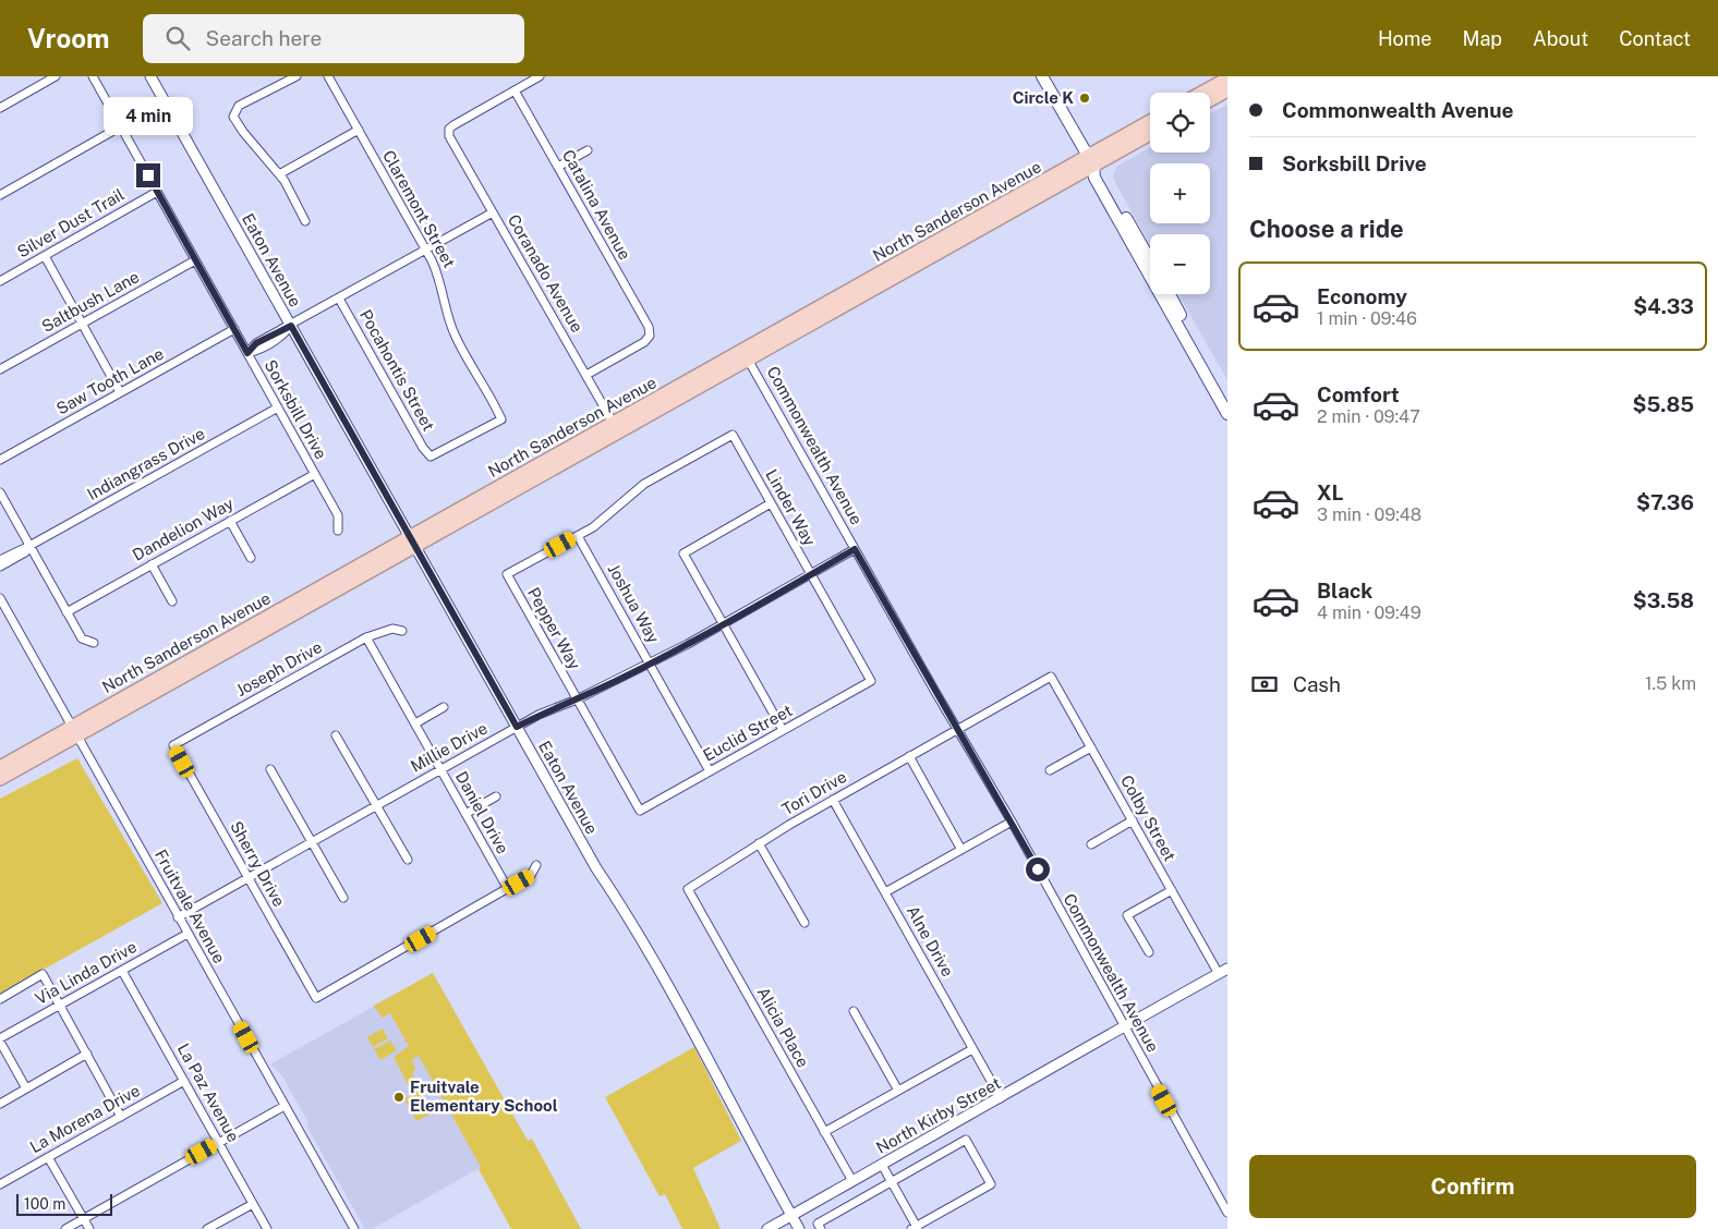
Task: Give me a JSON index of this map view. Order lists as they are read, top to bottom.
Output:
{
  "streets": {
    "highway": ["North Sanderson Avenue"],
    "street": [
      "Catalina Avenue",
      "Claremont Street",
      "Silver Dust Trail",
      "Eaton Avenue",
      "Coranado Avenue",
      "Saltbush Lane",
      "Pocahontis Street",
      "Saw Tooth Lane",
      "Sorksbill Drive",
      "Commonwealth Avenue",
      "Indiangrass Drive",
      "Linder Way",
      "Dandelion Way",
      "Joshua Way",
      "Pepper Way",
      "Joseph Drive",
      "Euclid Street",
      "Millie Drive",
      "Tori Drive",
      "Daniel Drive",
      "Colby Street",
      "Sherry Drive",
      "Fruitvale Avenue",
      "Alne Drive",
      "Via Linda Drive",
      "Alicia Place",
      "La Paz Avenue",
      "North Kirby Street",
      "La Morena Drive"
    ]
  },
  "crossings": [
    ["Catalina Avenue", "Coranado Avenue"],
    ["Claremont Street", "Pocahontis Street"],
    ["North Sanderson Avenue", "Eaton Avenue"],
    ["North Sanderson Avenue", "Coranado Avenue"],
    ["North Sanderson Avenue", "Commonwealth Avenue"],
    ["North Sanderson Avenue", "Fruitvale Avenue"],
    ["Silver Dust Trail", "Sorksbill Drive"],
    ["Eaton Avenue", "Millie Drive"],
    ["Eaton Avenue", "North Kirby Street"],
    ["Saltbush Lane", "Sorksbill Drive"],
    ["Saw Tooth Lane", "Sorksbill Drive"],
    ["Sorksbill Drive", "Indiangrass Drive"],
    ["Sorksbill Drive", "Dandelion Way"],
    ["Commonwealth Avenue", "Millie Drive"],
    ["Commonwealth Avenue", "Tori Drive"],
    ["Commonwealth Avenue", "North Kirby Street"],
    ["Linder Way", "Joshua Way"],
    ["Linder Way", "Pepper Way"],
    ["Linder Way", "Euclid Street"],
    ["Linder Way", "Millie Drive"],
    ["Joshua Way", "Pepper Way"],
    ["Joshua Way", "Euclid Street"],
    ["Joshua Way", "Millie Drive"],
    ["Pepper Way", "Euclid Street"],
    ["Pepper Way", "Millie Drive"],
    ["Joseph Drive", "Daniel Drive"],
    ["Joseph Drive", "Sherry Drive"],
    ["Millie Drive", "Daniel Drive"],
    ["Millie Drive", "Sherry Drive"],
    ["Millie Drive", "Fruitvale Avenue"],
    ["Tori Drive", "Colby Street"],
    ["Tori Drive", "Alne Drive"],
    ["Tori Drive", "Alicia Place"],
    ["Daniel Drive", "Sherry Drive"],
    ["Colby Street", "North Kirby Street"],
    ["Fruitvale Avenue", "Via Linda Drive"],
    ["Alne Drive", "North Kirby Street"],
    ["Via Linda Drive", "La Paz Avenue"],
    ["Alicia Place", "North Kirby Street"],
    ["La Paz Avenue", "La Morena Drive"]
  ],
  "places": ["Circle K", "Fruitvale Elementary School"],
  "scale_bar": "100 m",
  "page": {
    "header": "Vroom",
    "search": "Search here",
    "nav": [
      "Home",
      "Map",
      "About",
      "Contact"
    ],
    "banner": ["Commonwealth Avenue", "Sorksbill Drive"],
    "map_buttons": ["+", "−"],
    "bubble": "4 min",
    "heading": "Choose a ride",
    "list": [
      {
        "name": "Economy",
        "note": "1 min · 09:46",
        "value": "$4.33"
      },
      {
        "name": "Comfort",
        "note": "2 min · 09:47",
        "value": "$5.85"
      },
      {
        "name": "XL",
        "note": "3 min · 09:48",
        "value": "$7.36"
      },
      {
        "name": "Black",
        "note": "4 min · 09:49",
        "value": "$3.58"
      }
    ],
    "pay": ["Cash", "1.5 km"],
    "buttons": "Confirm",
    "scale": "100 m"
  }
}
